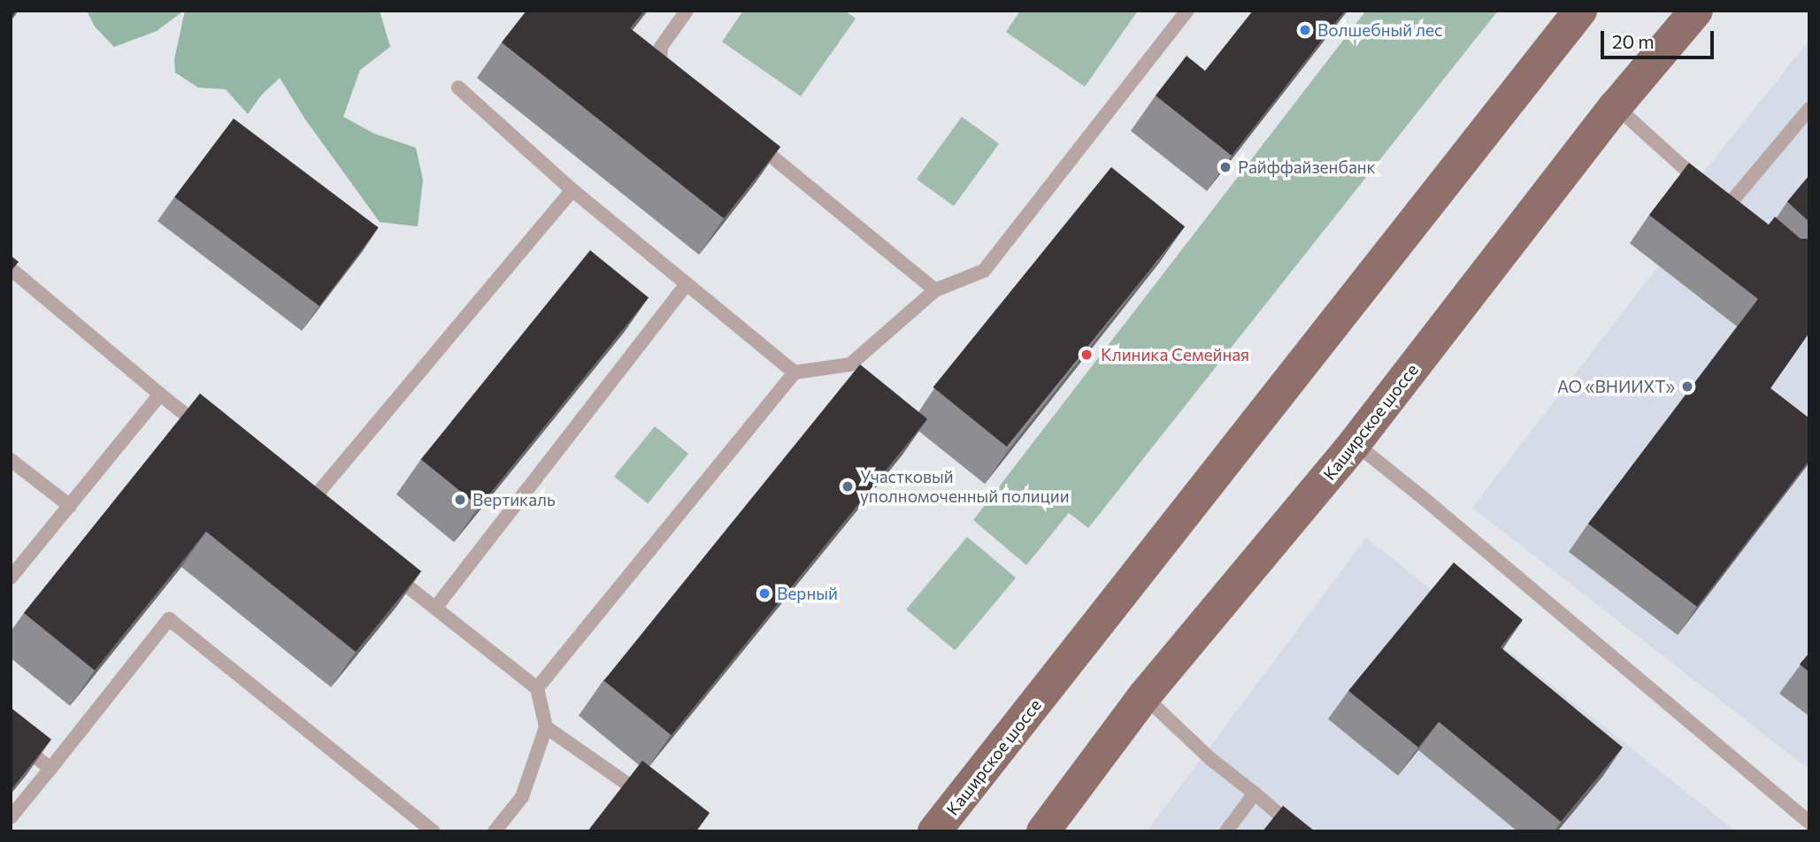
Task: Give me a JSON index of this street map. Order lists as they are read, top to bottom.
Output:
{
  "streets": {
    "main road": ["Каширское шоссе"]
  },
  "places": [
    "Волшебный лес",
    "Райффайзенбанк",
    "Клиника Семейная",
    "АО «ВНИИХТ»",
    "Участковый уполномоченный полиции",
    "Вертикаль",
    "Верный"
  ],
  "scale_bar": "20 m"
}
